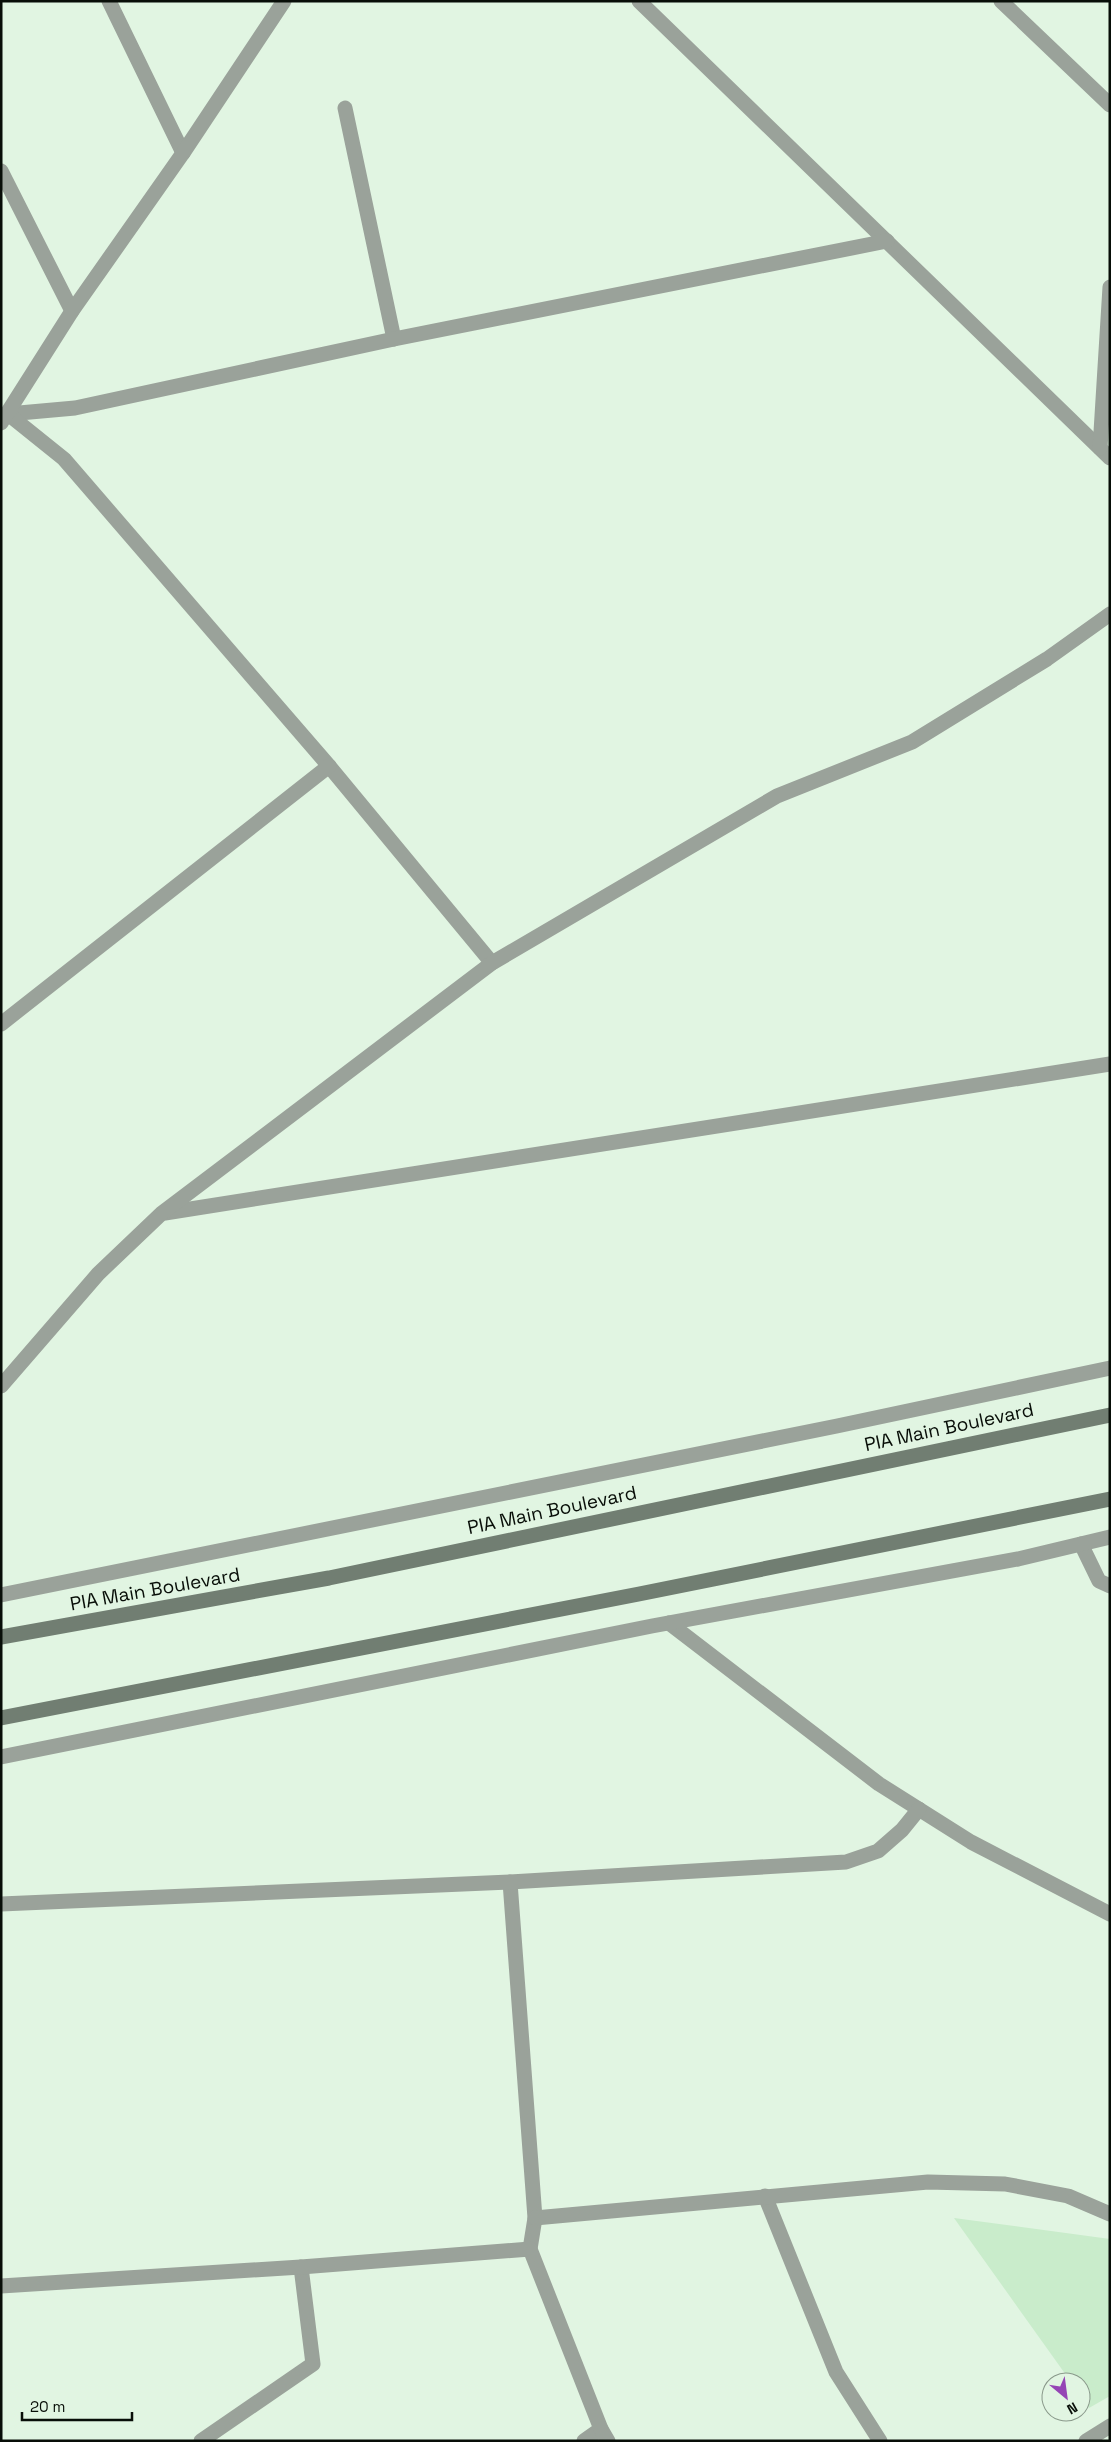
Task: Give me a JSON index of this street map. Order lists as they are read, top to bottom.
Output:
{
  "streets": {
    "main road": ["PIA Main Boulevard"]
  },
  "scale_bar": "20 m",
  "north": "bottom right"
}
